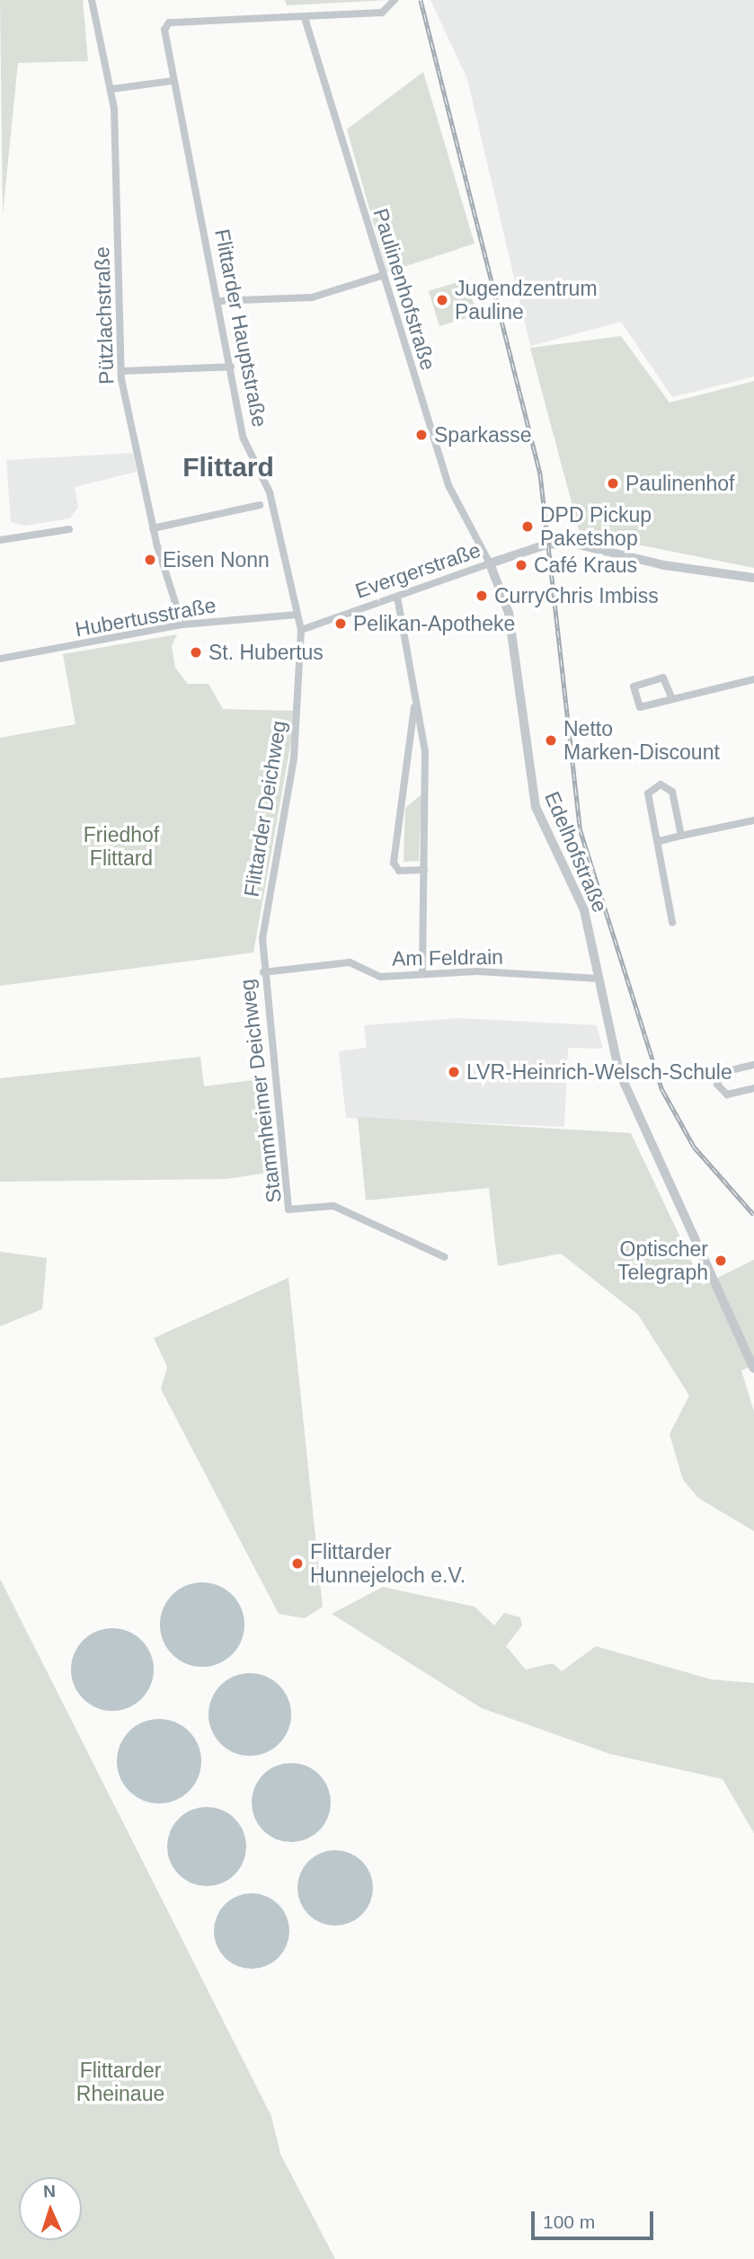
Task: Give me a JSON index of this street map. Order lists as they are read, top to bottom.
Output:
{
  "streets": {
    "street": [
      "Paulinenhofstraße",
      "Pützlachstraße",
      "Flittarder Hauptstraße",
      "Evergerstraße",
      "Hubertusstraße",
      "Flittarder Deichweg",
      "Edelhofstraße",
      "Am Feldrain",
      "Stammheimer Deichweg"
    ]
  },
  "crossings": [
    ["Paulinenhofstraße", "Flittarder Hauptstraße"],
    ["Paulinenhofstraße", "Evergerstraße"],
    ["Paulinenhofstraße", "Edelhofstraße"],
    ["Pützlachstraße", "Hubertusstraße"],
    ["Flittarder Hauptstraße", "Evergerstraße"],
    ["Flittarder Hauptstraße", "Hubertusstraße"],
    ["Flittarder Hauptstraße", "Flittarder Deichweg"],
    ["Evergerstraße", "Flittarder Deichweg"],
    ["Evergerstraße", "Edelhofstraße"],
    ["Flittarder Deichweg", "Stammheimer Deichweg"],
    ["Edelhofstraße", "Am Feldrain"],
    ["Am Feldrain", "Stammheimer Deichweg"]
  ],
  "districts": ["Flittard"],
  "parks": ["Friedhof Flittard", "Flittarder Rheinaue"],
  "places": [
    "Jugendzentrum Pauline",
    "Sparkasse",
    "Paulinenhof",
    "DPD Pickup Paketshop",
    "Eisen Nonn",
    "Café Kraus",
    "CurryChris Imbiss",
    "Pelikan-Apotheke",
    "St. Hubertus",
    "Netto Marken-Discount",
    "LVR-Heinrich-Welsch-Schule",
    "Optischer Telegraph",
    "Flittarder Hunnejeloch e.V."
  ],
  "scale_bar": "100 m",
  "north": "top"
}
